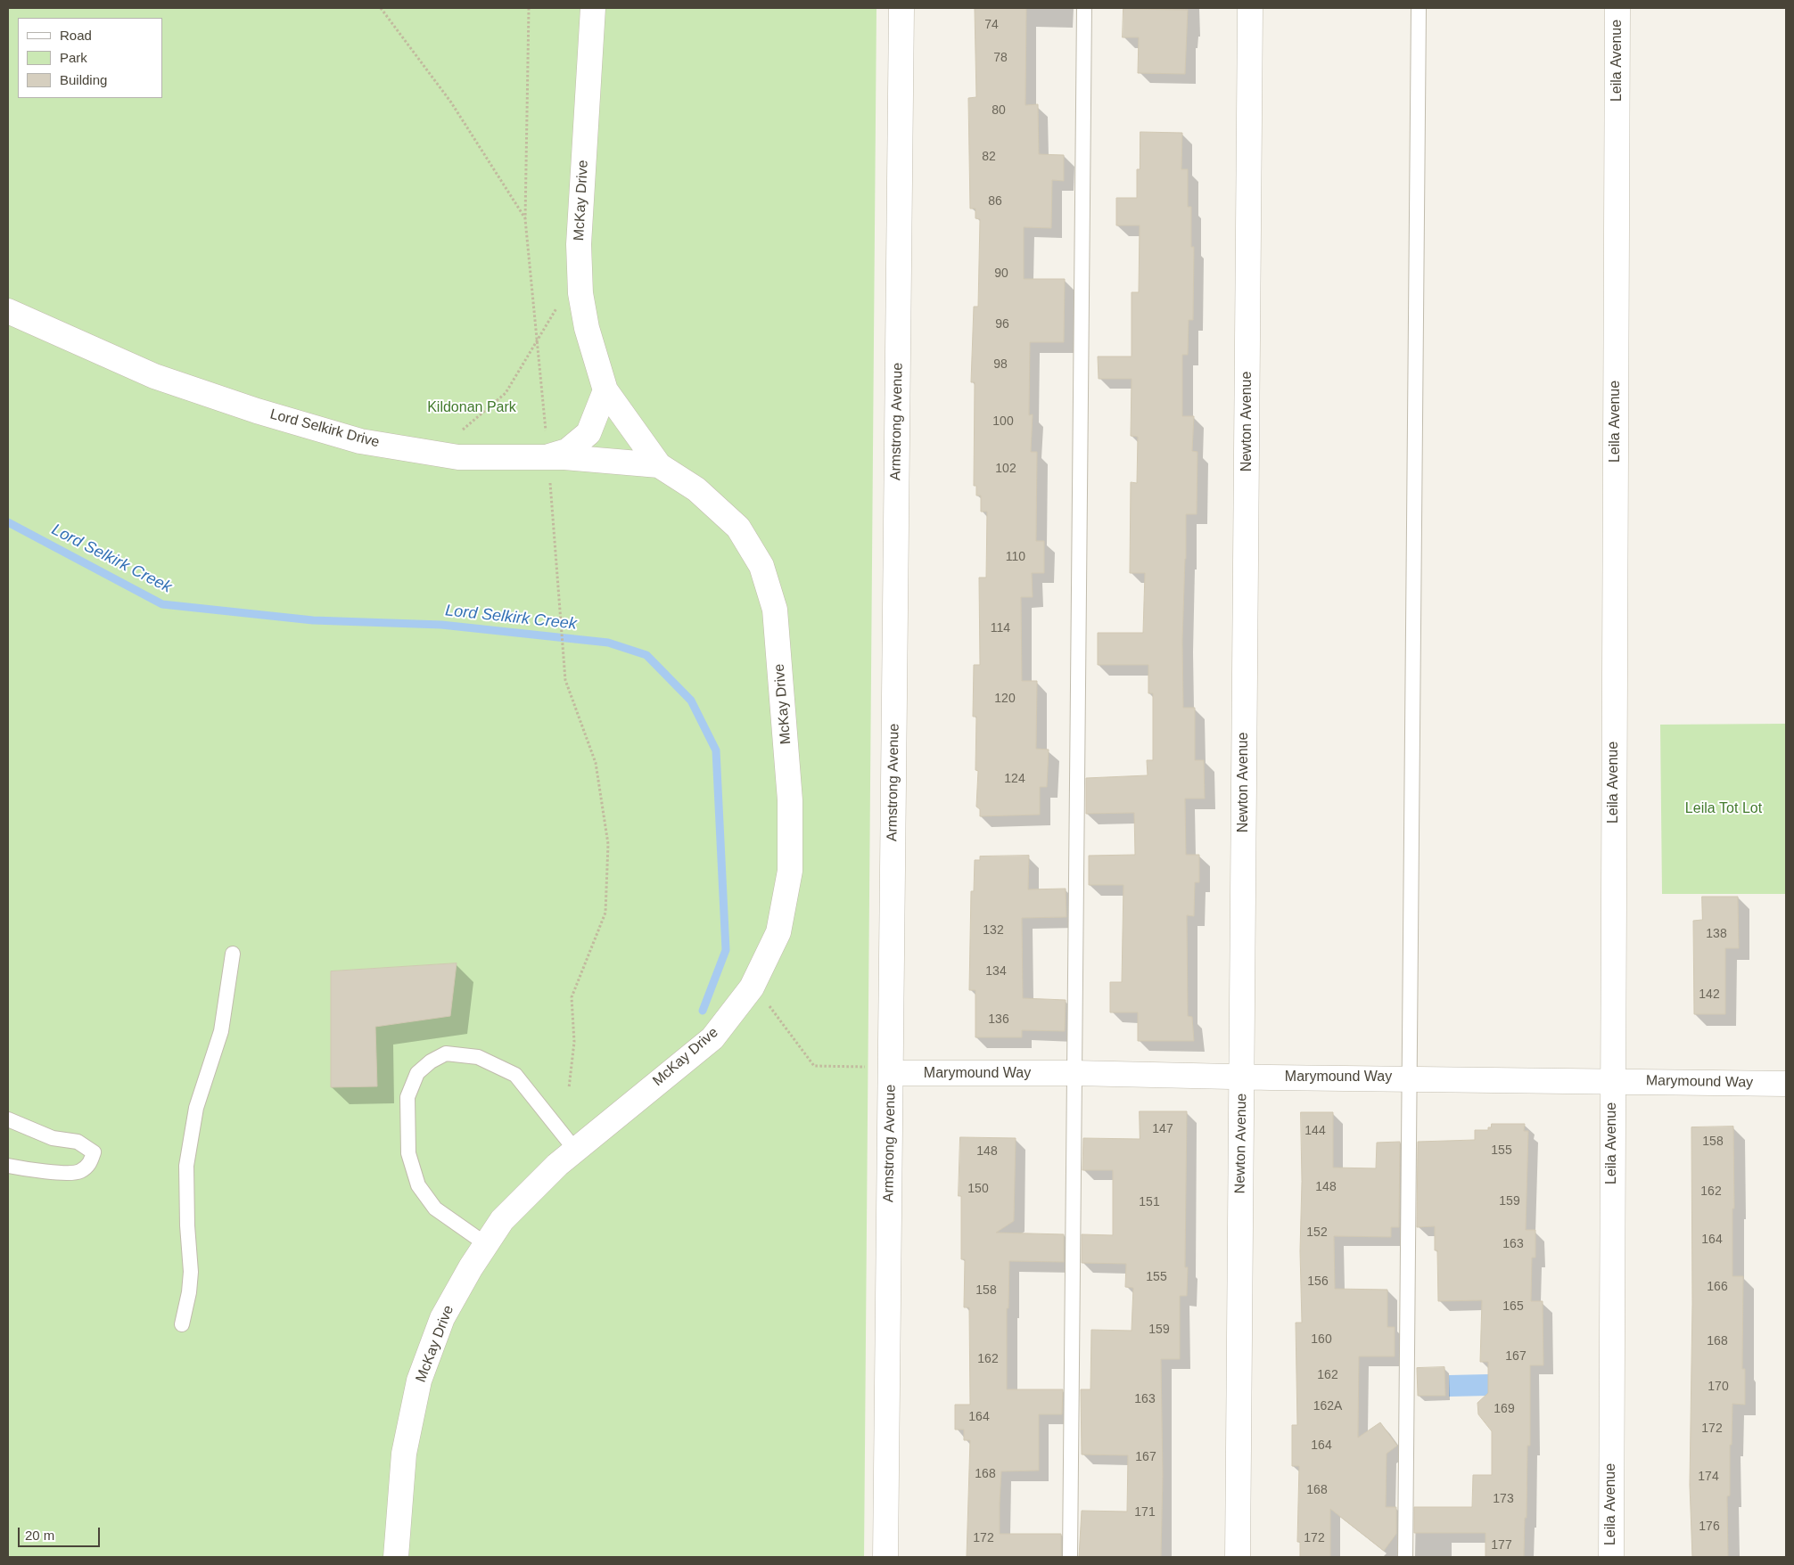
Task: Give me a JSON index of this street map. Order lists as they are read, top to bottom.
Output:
{
  "streets": {
    "street": [
      "Leila Avenue",
      "McKay Drive",
      "Armstrong Avenue",
      "Newton Avenue",
      "Lord Selkirk Drive",
      "Marymound Way"
    ]
  },
  "crossings": [
    ["Leila Avenue", "Marymound Way"],
    ["McKay Drive", "Lord Selkirk Drive"],
    ["Armstrong Avenue", "Marymound Way"],
    ["Newton Avenue", "Marymound Way"]
  ],
  "water": ["Lord Selkirk Creek"],
  "parks": ["Kildonan Park", "Leila Tot Lot"],
  "house_numbers": [
    "74",
    "78",
    "80",
    "82",
    "86",
    "90",
    "96",
    "98",
    "100",
    "102",
    "110",
    "114",
    "120",
    "124",
    "132",
    "138",
    "134",
    "142",
    "136",
    "147",
    "144",
    "158",
    "155",
    "148",
    "148",
    "150",
    "162",
    "159",
    "151",
    "152",
    "164",
    "163",
    "155",
    "156",
    "166",
    "158",
    "165",
    "159",
    "160",
    "168",
    "167",
    "162",
    "162",
    "170",
    "163",
    "162A",
    "169",
    "164",
    "172",
    "164",
    "167",
    "168",
    "174",
    "168",
    "173",
    "171",
    "176",
    "172",
    "172",
    "177"
  ],
  "legend": ["Road", "Park", "Building"],
  "scale_bar": "20 m"
}
